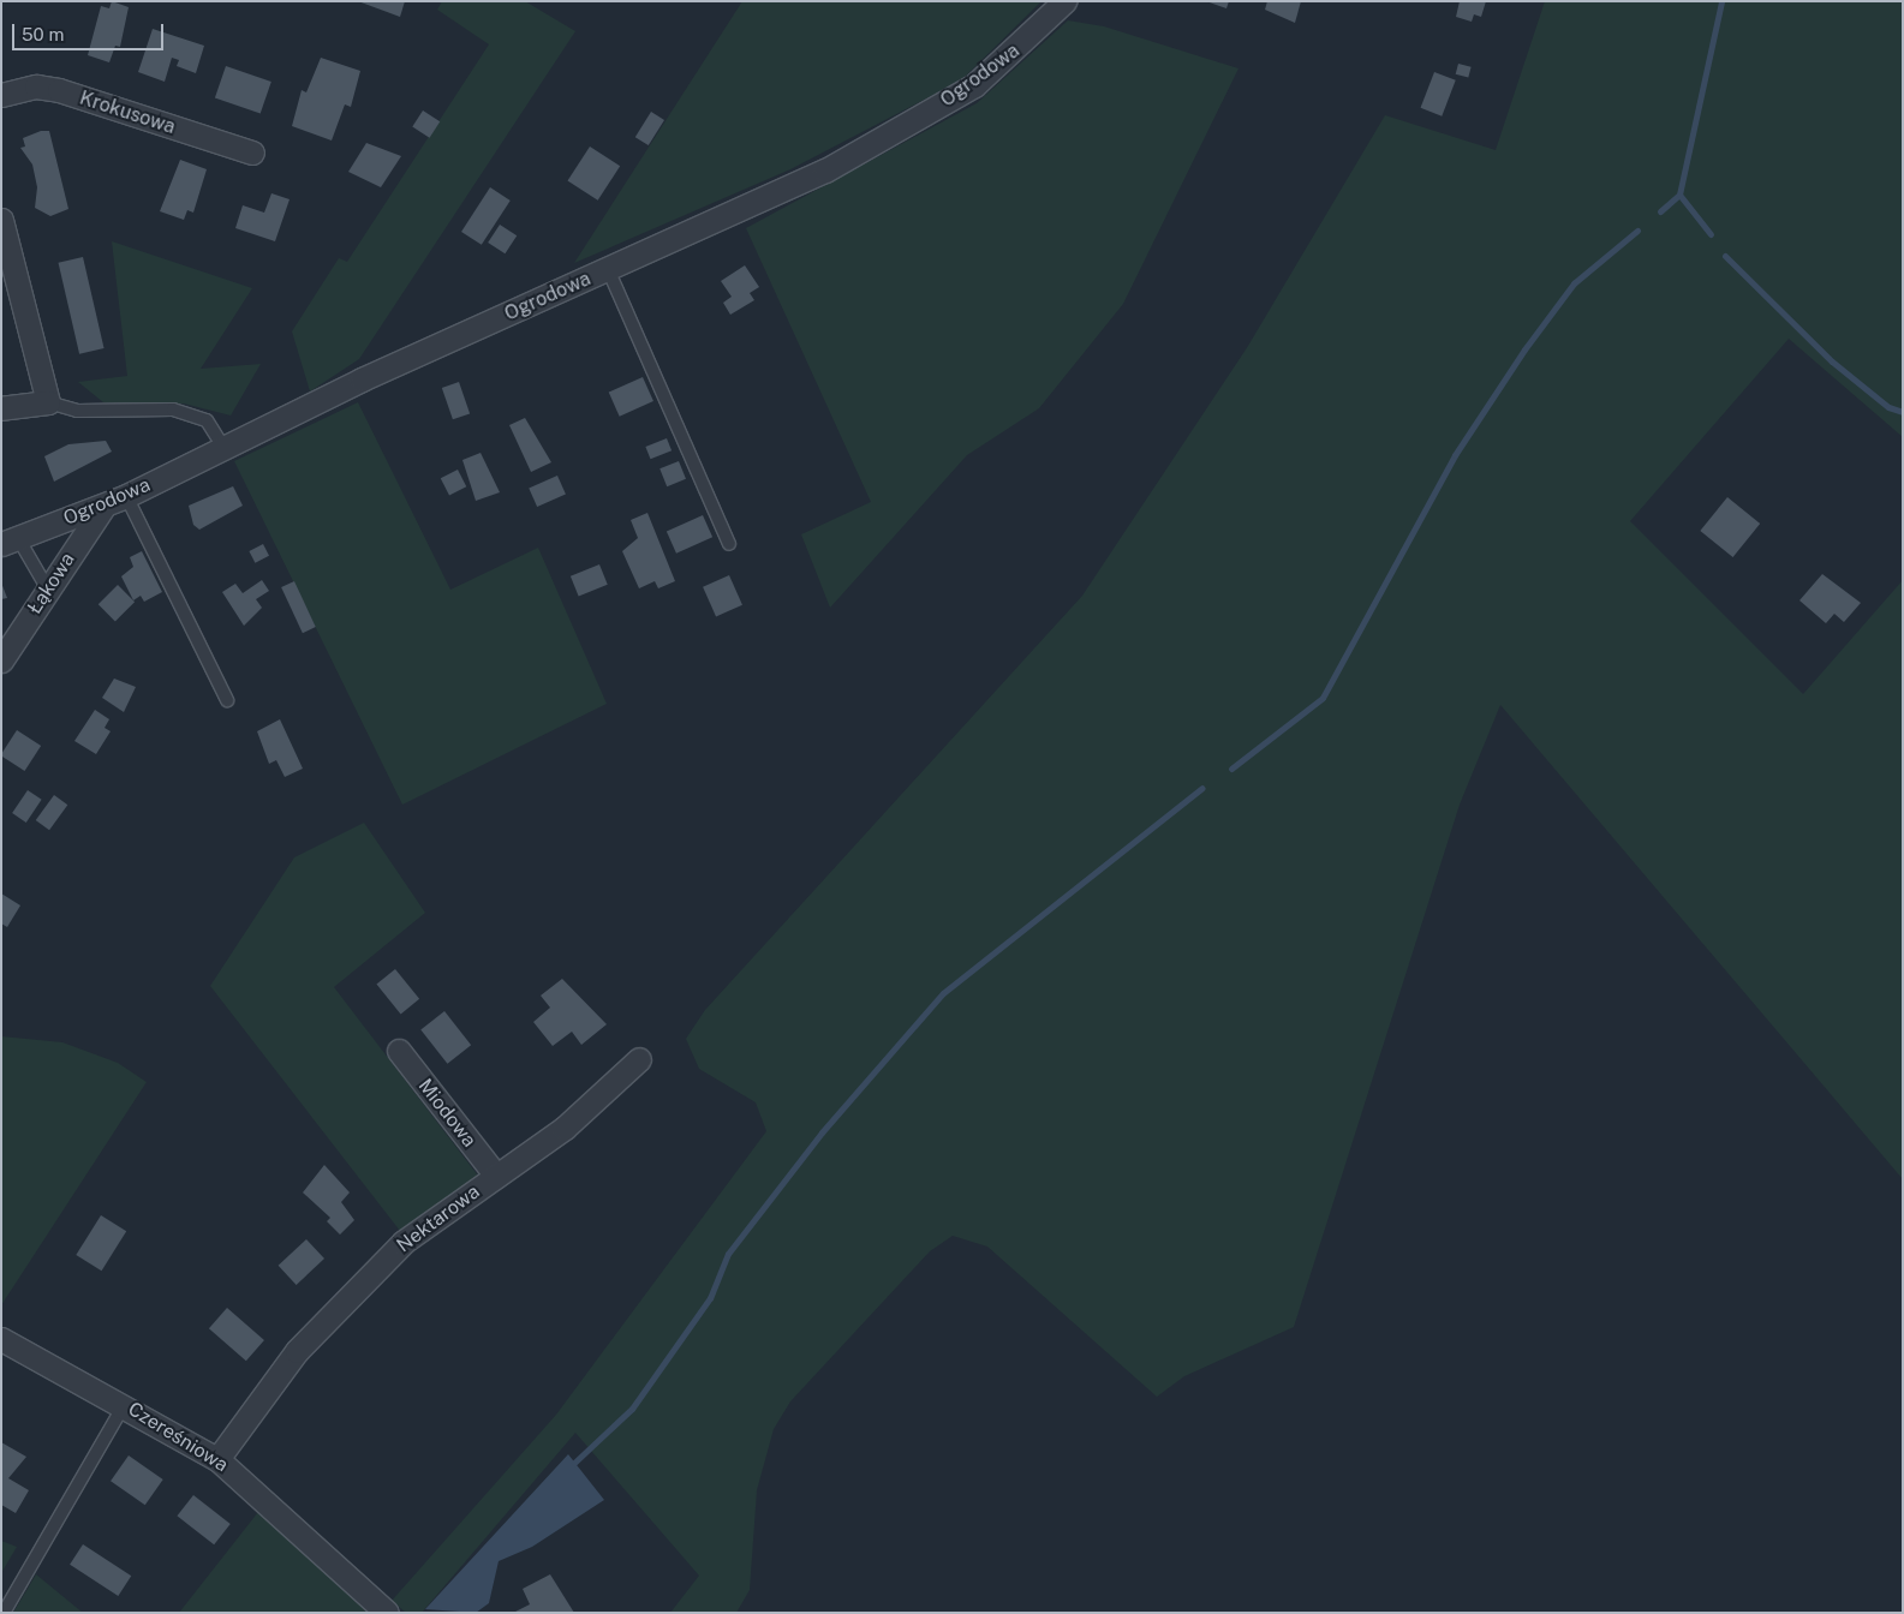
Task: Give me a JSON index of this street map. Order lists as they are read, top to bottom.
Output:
{
  "streets": {
    "street": [
      "Ogrodowa",
      "Krokusowa",
      "Łąkowa",
      "Miodowa",
      "Nektarowa",
      "Czereśniowa"
    ]
  },
  "crossings": [
    ["Ogrodowa", "Łąkowa"],
    ["Miodowa", "Nektarowa"],
    ["Nektarowa", "Czereśniowa"]
  ],
  "scale_bar": "50 m"
}
